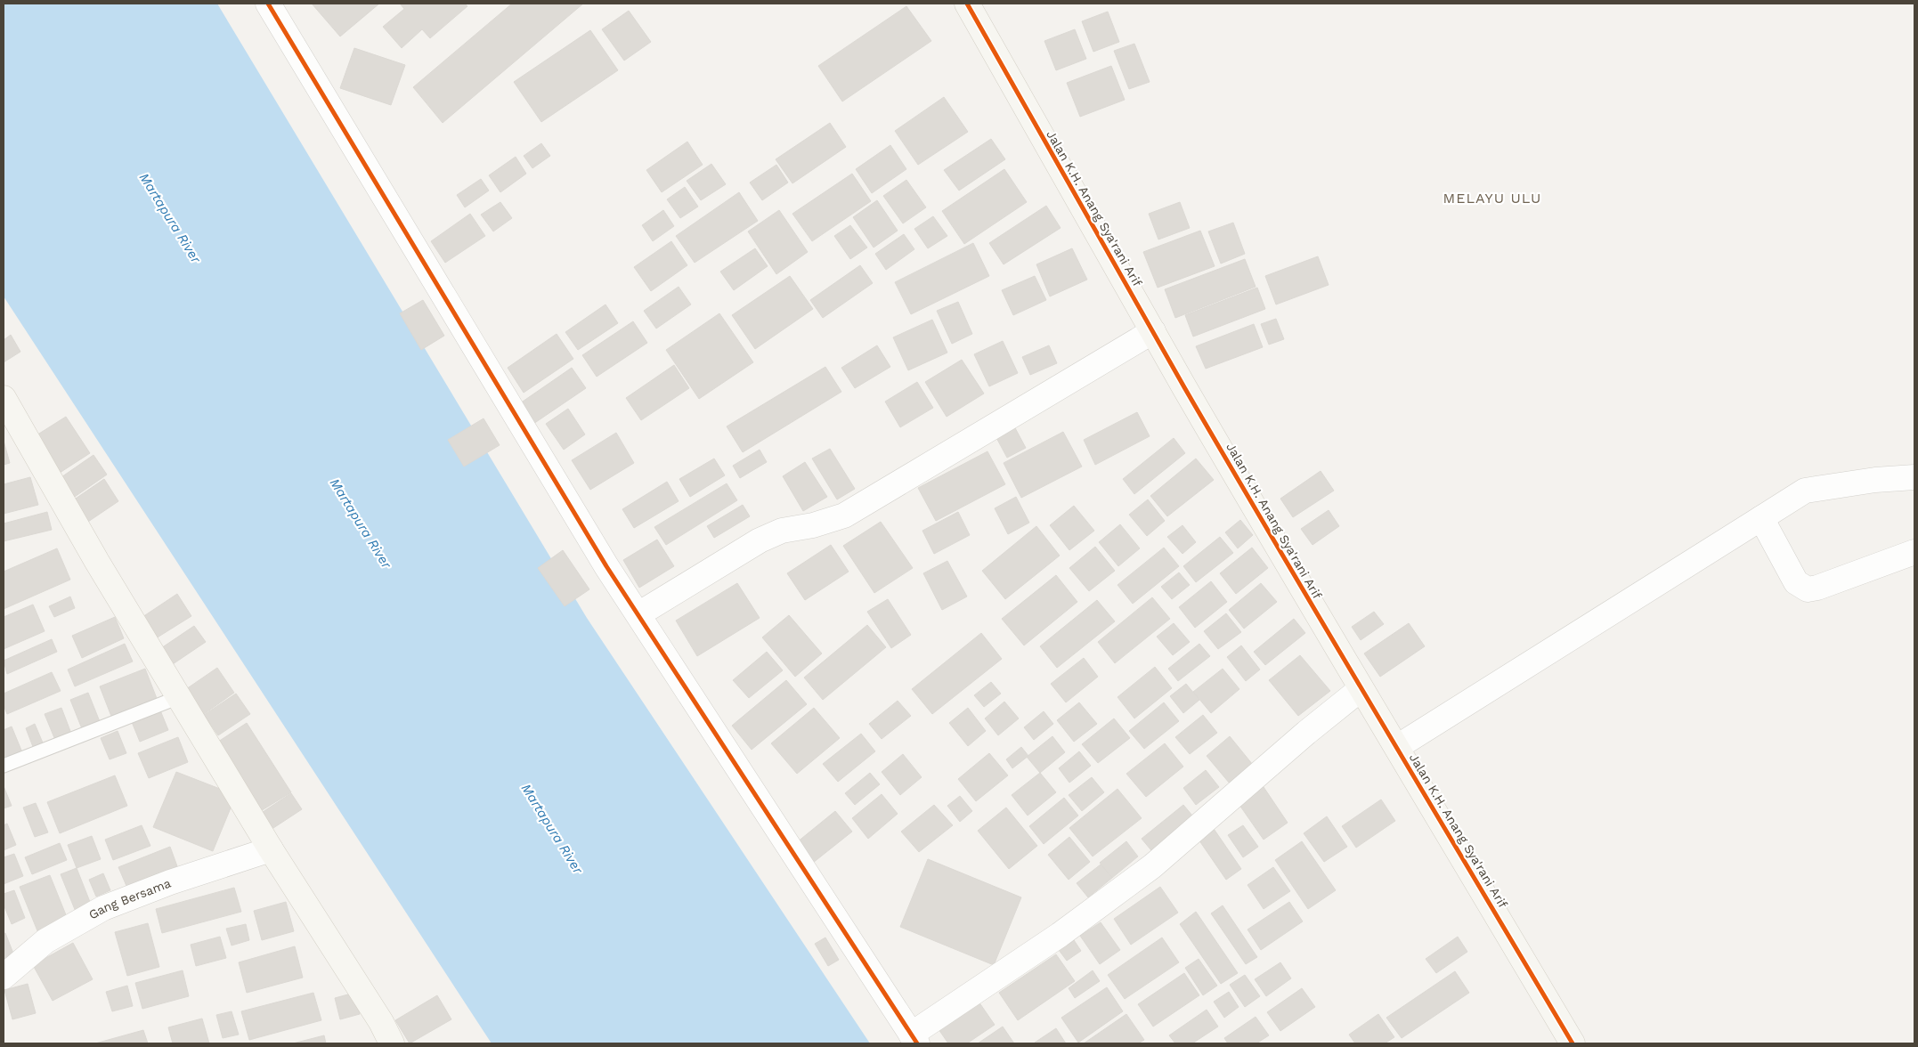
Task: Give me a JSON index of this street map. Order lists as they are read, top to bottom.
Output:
{
  "streets": {
    "street": ["Jalan K.H. Anang Sya'rani Arif", "Gang Bersama"]
  },
  "districts": ["MELAYU ULU"],
  "water": ["Martapura River"]
}
